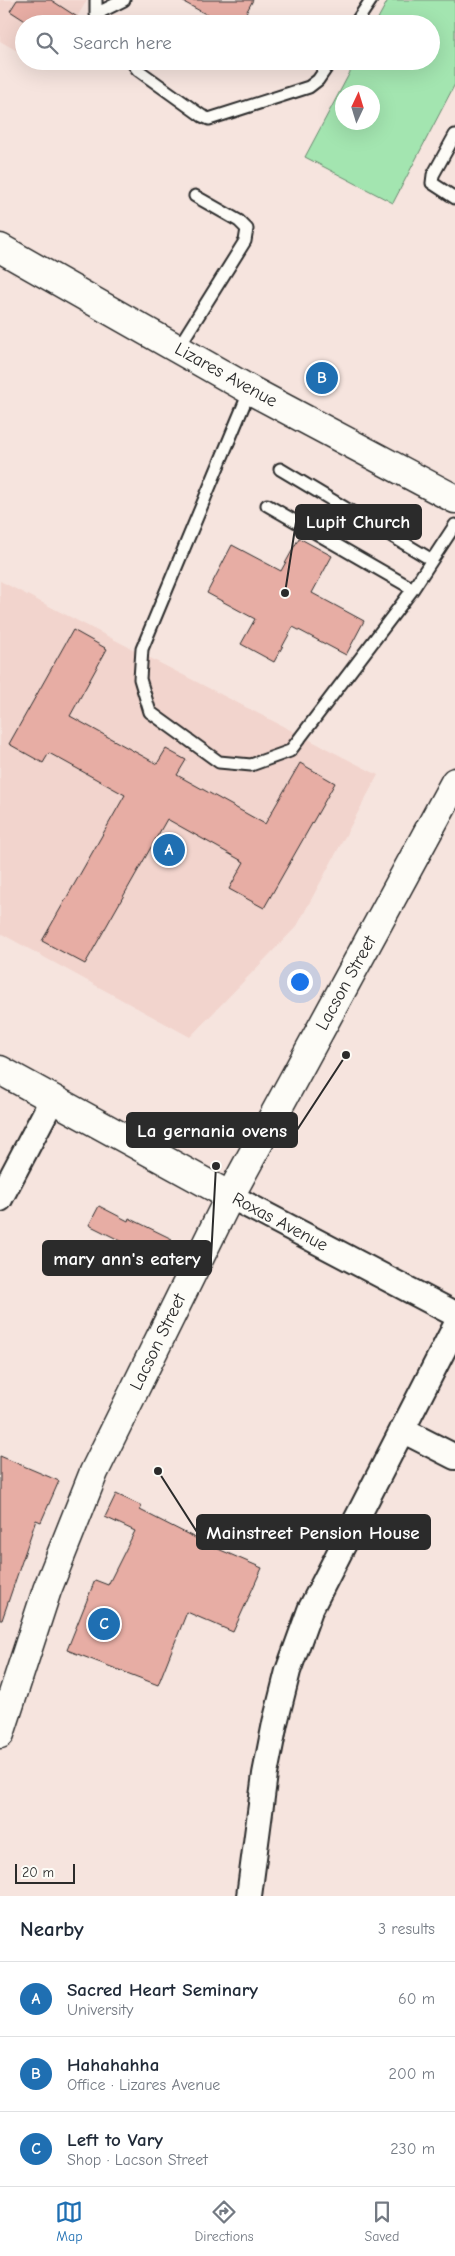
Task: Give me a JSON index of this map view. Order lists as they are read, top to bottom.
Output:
{
  "streets": {
    "main road": ["Lizares Avenue", "Lacson Street", "Roxas Avenue"]
  },
  "crossings": [
    ["Lacson Street", "Roxas Avenue"]
  ],
  "places": [
    "Lupit Church",
    "La gernania ovens",
    "mary ann's eatery",
    "Mainstreet Pension House"
  ],
  "scale_bar": "20 m",
  "north": "top",
  "page": {
    "search": "Search here",
    "pins": ["B", "A", "C"],
    "scale": "20 m",
    "heading": ["Nearby", "3 results"],
    "list": [
      {
        "mark": "A",
        "name": "Sacred Heart Seminary",
        "note": "University",
        "value": "60 m"
      },
      {
        "mark": "B",
        "name": "Hahahahha",
        "note": "Office · Lizares Avenue",
        "value": "200 m"
      },
      {
        "mark": "C",
        "name": "Left to Vary",
        "note": "Shop · Lacson Street",
        "value": "230 m"
      }
    ],
    "nav": ["Map", "Directions", "Saved"]
  }
}
